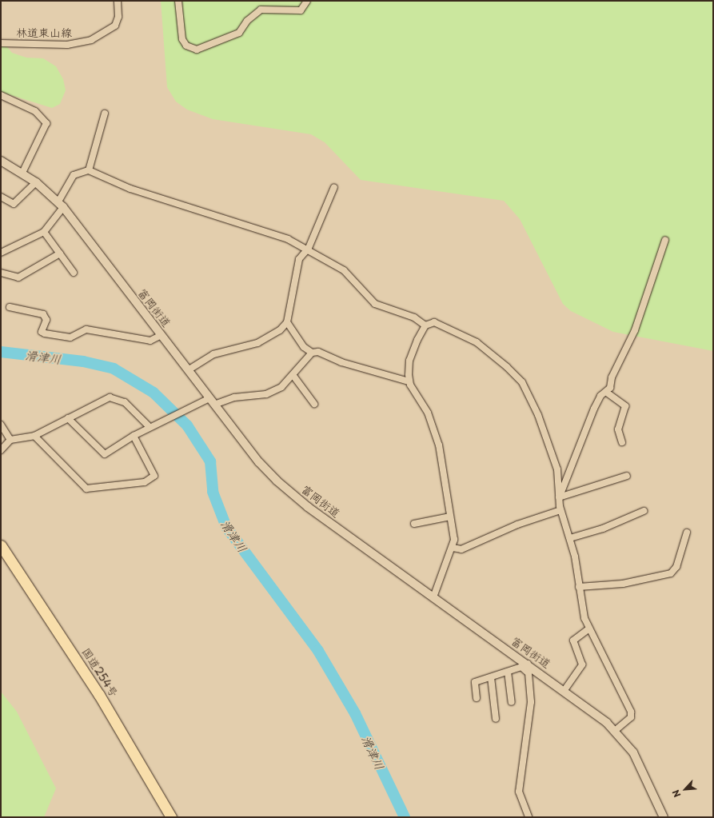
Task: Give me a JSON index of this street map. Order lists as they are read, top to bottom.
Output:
{
  "streets": {
    "highway": ["国道254号"],
    "street": ["林道東山線", "富岡街道"]
  },
  "water": ["滑津川"],
  "north": "bottom left"
}
